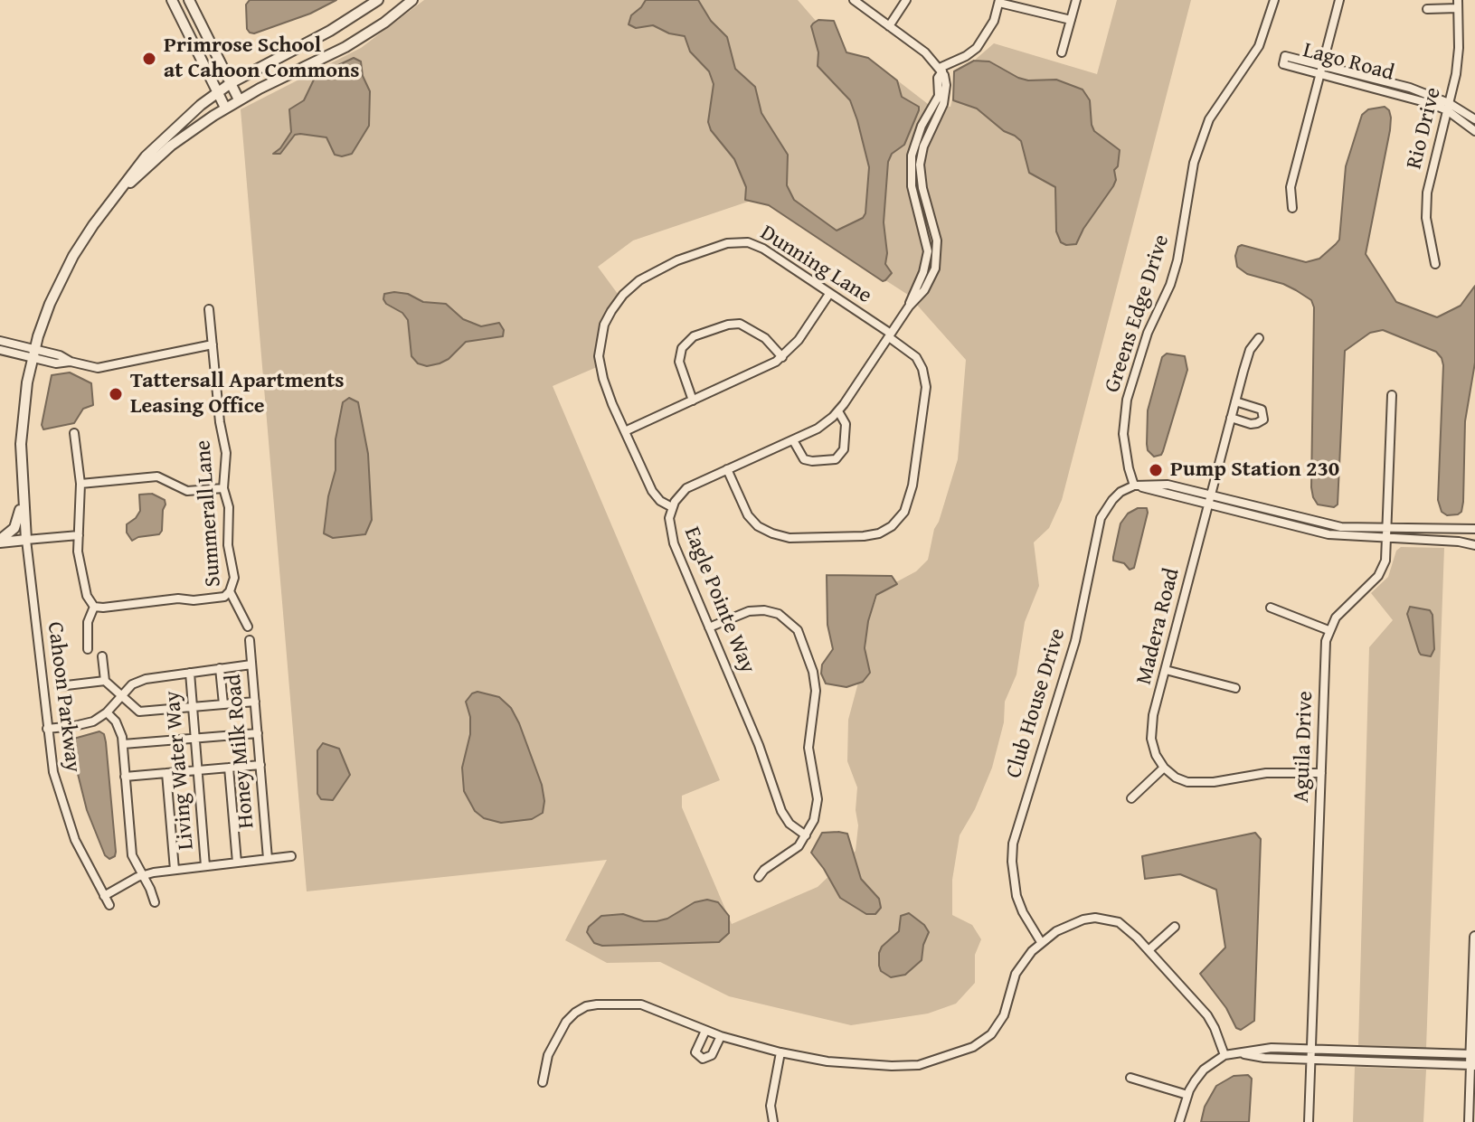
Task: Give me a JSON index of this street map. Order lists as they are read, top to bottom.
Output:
{
  "streets": {
    "street": [
      "Lago Road",
      "Rio Drive",
      "Dunning Lane",
      "Greens Edge Drive",
      "Summerall Lane",
      "Eagle Pointe Way",
      "Madera Road",
      "Cahoon Parkway",
      "Club House Drive",
      "Aguila Drive",
      "Honey Milk Road",
      "Living Water Way"
    ]
  },
  "crossings": [
    ["Lago Road", "Rio Drive"],
    ["Dunning Lane", "Eagle Pointe Way"],
    ["Greens Edge Drive", "Club House Drive"]
  ],
  "places": ["Primrose School at Cahoon Commons", "Tattersall Apartments Leasing Office", "Pump Station 230"]
}
